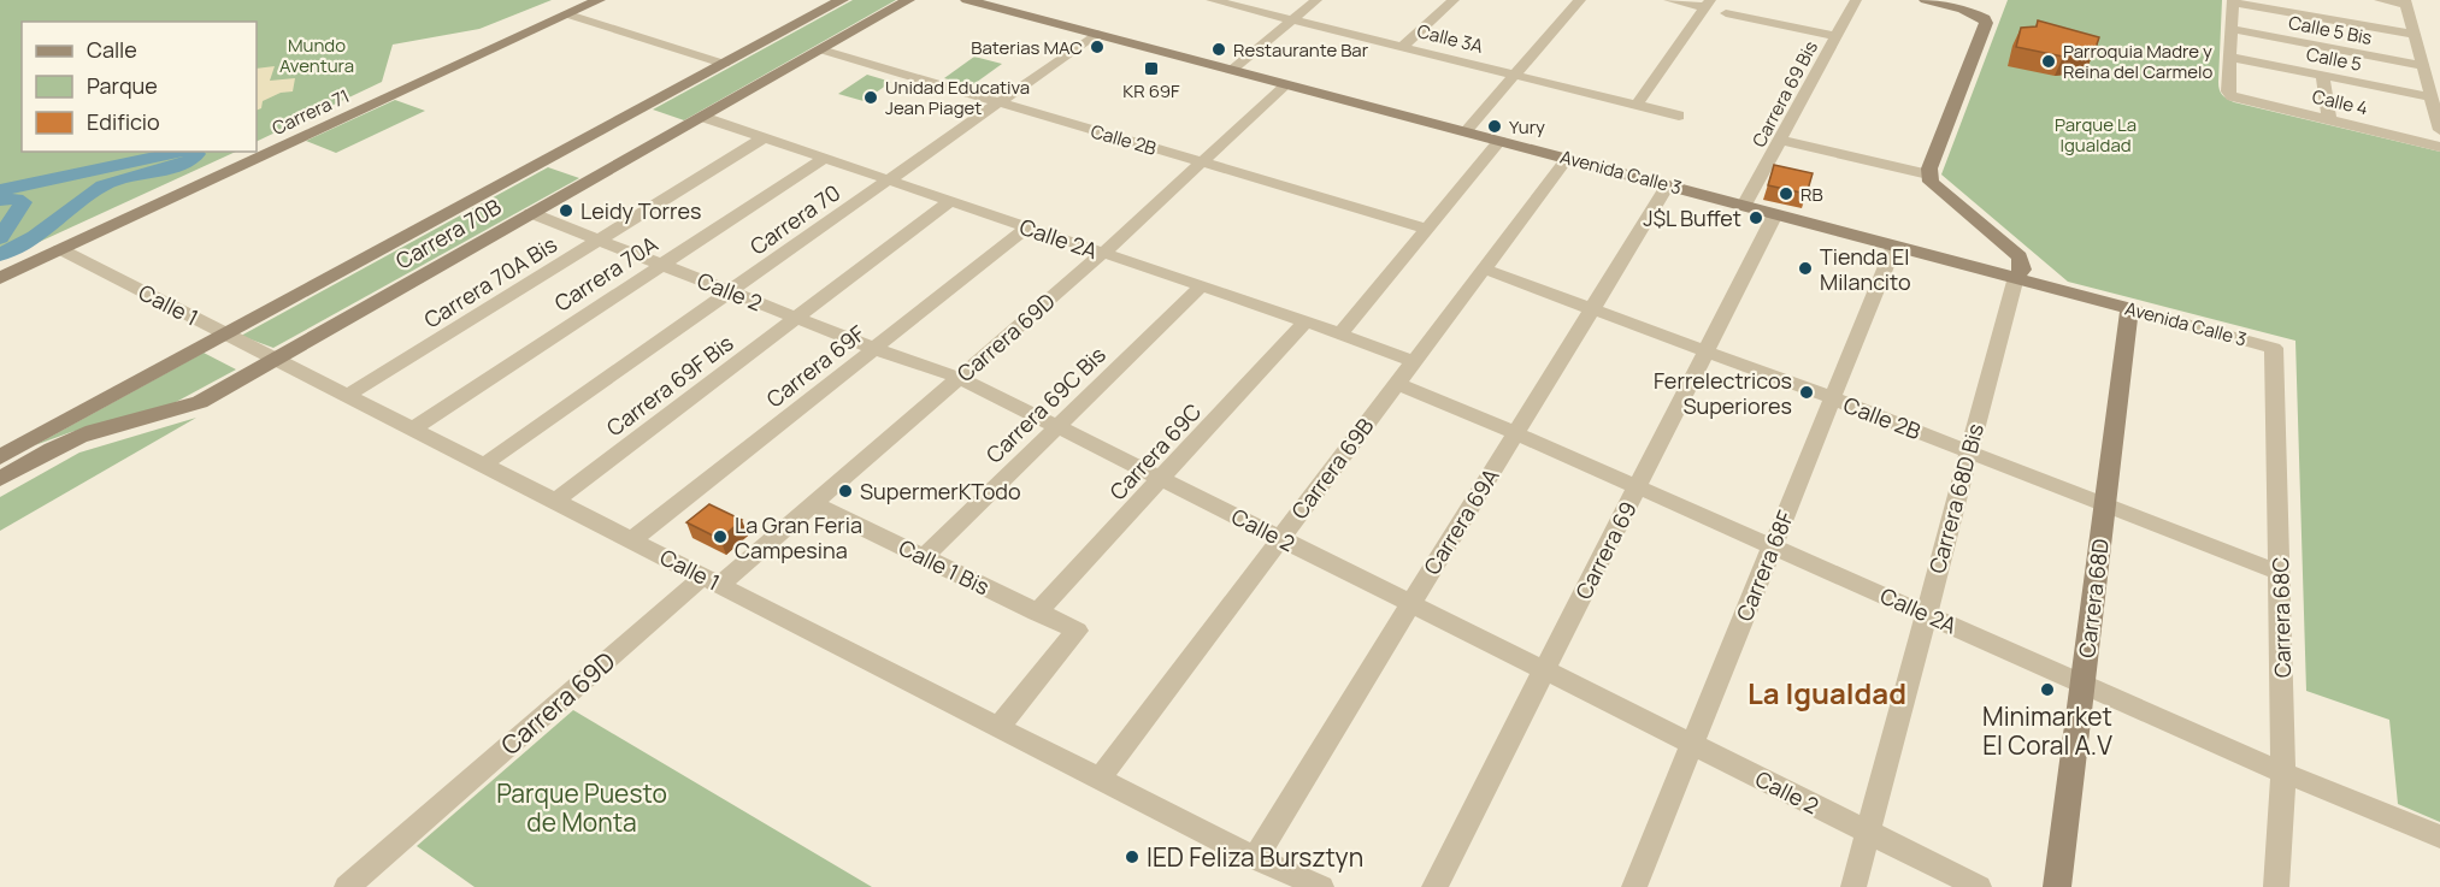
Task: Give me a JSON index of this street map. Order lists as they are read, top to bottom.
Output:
{
  "streets": {
    "street": [
      "Calle 5 Bis",
      "Calle 3A",
      "Calle 5",
      "Carrera 69 Bis",
      "Calle 4",
      "Carrera 71",
      "Calle 2B",
      "Avenida Calle 3",
      "Carrera 70",
      "Carrera 70B",
      "Calle 2A",
      "Carrera 70A",
      "Carrera 70A Bis",
      "Calle 2",
      "Calle 1",
      "Carrera 69D",
      "Carrera 69F",
      "Carrera 69F Bis",
      "Carrera 69C Bis",
      "Carrera 69C",
      "Carrera 69B",
      "Carrera 68D Bis",
      "Carrera 69A",
      "Carrera 69",
      "Carrera 68F",
      "Calle 1 Bis",
      "Carrera 68D",
      "Carrera 68C"
    ]
  },
  "crossings": [
    ["Calle 5", "Calle 4"],
    ["Carrera 69 Bis", "Avenida Calle 3"],
    ["Carrera 71", "Calle 1"],
    ["Calle 2B", "Carrera 70"],
    ["Calle 2B", "Carrera 70B"],
    ["Calle 2B", "Carrera 69D"],
    ["Calle 2B", "Carrera 69B"],
    ["Calle 2B", "Carrera 68D Bis"],
    ["Calle 2B", "Carrera 69A"],
    ["Calle 2B", "Carrera 69"],
    ["Calle 2B", "Carrera 68F"],
    ["Calle 2B", "Carrera 68D"],
    ["Calle 2B", "Carrera 68C"],
    ["Avenida Calle 3", "Carrera 70"],
    ["Avenida Calle 3", "Carrera 69D"],
    ["Avenida Calle 3", "Carrera 69B"],
    ["Avenida Calle 3", "Carrera 68D Bis"],
    ["Avenida Calle 3", "Carrera 69A"],
    ["Avenida Calle 3", "Carrera 69"],
    ["Avenida Calle 3", "Carrera 68F"],
    ["Avenida Calle 3", "Carrera 68D"],
    ["Avenida Calle 3", "Carrera 68C"],
    ["Carrera 70", "Calle 2A"],
    ["Carrera 70", "Calle 2"],
    ["Carrera 70", "Calle 1"],
    ["Carrera 70B", "Calle 2A"],
    ["Carrera 70B", "Calle 2"],
    ["Carrera 70B", "Calle 1"],
    ["Calle 2A", "Carrera 70A"],
    ["Calle 2A", "Carrera 70A Bis"],
    ["Calle 2A", "Carrera 69D"],
    ["Calle 2A", "Carrera 69F"],
    ["Calle 2A", "Carrera 69F Bis"],
    ["Calle 2A", "Carrera 69C Bis"],
    ["Calle 2A", "Carrera 69C"],
    ["Calle 2A", "Carrera 69B"],
    ["Calle 2A", "Carrera 68D Bis"],
    ["Calle 2A", "Carrera 69A"],
    ["Calle 2A", "Carrera 69"],
    ["Calle 2A", "Carrera 68F"],
    ["Calle 2A", "Carrera 68D"],
    ["Calle 2A", "Carrera 68C"],
    ["Carrera 70A", "Calle 2"],
    ["Carrera 70A", "Calle 1"],
    ["Carrera 70A Bis", "Calle 2"],
    ["Carrera 70A Bis", "Calle 1"],
    ["Calle 2", "Carrera 69D"],
    ["Calle 2", "Carrera 69F"],
    ["Calle 2", "Carrera 69F Bis"],
    ["Calle 2", "Carrera 69C Bis"],
    ["Calle 2", "Carrera 69C"],
    ["Calle 2", "Carrera 69B"],
    ["Calle 2", "Carrera 68D Bis"],
    ["Calle 2", "Carrera 69A"],
    ["Calle 2", "Carrera 69"],
    ["Calle 2", "Carrera 68F"],
    ["Calle 1", "Carrera 69D"],
    ["Calle 1", "Carrera 69F"],
    ["Calle 1", "Carrera 69F Bis"],
    ["Calle 1", "Carrera 69B"],
    ["Calle 1", "Carrera 69A"],
    ["Calle 1", "Calle 1 Bis"],
    ["Carrera 69D", "Calle 1 Bis"],
    ["Carrera 69C Bis", "Calle 1 Bis"],
    ["Carrera 69C", "Calle 1 Bis"]
  ],
  "districts": ["La Igualdad"],
  "parks": ["Mundo Aventura", "Parque La Igualdad", "Parque Puesto de Monta"],
  "places": {
    "other": [
      "Baterias MAC",
      "Restaurante Bar",
      "Parroquia Madre y Reina del Carmelo",
      "Unidad Educativa Jean Piaget",
      "Yury",
      "RB",
      "Leidy Torres",
      "J$L Buffet",
      "Tienda El Milancito",
      "Ferrelectricos Superiores",
      "SupermerKTodo",
      "La Gran Feria Campesina",
      "Minimarket El Coral A.V",
      "IED Feliza Bursztyn"
    ],
    "transit": ["KR 69F"]
  },
  "legend": ["Calle", "Parque", "Edificio"]
}
